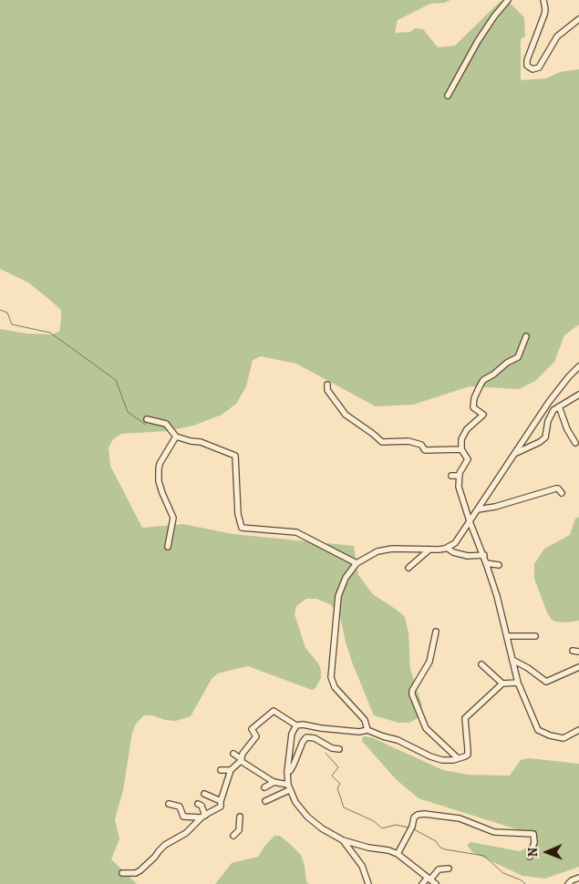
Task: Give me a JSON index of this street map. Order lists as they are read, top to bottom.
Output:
{
  "north": "left"
}
